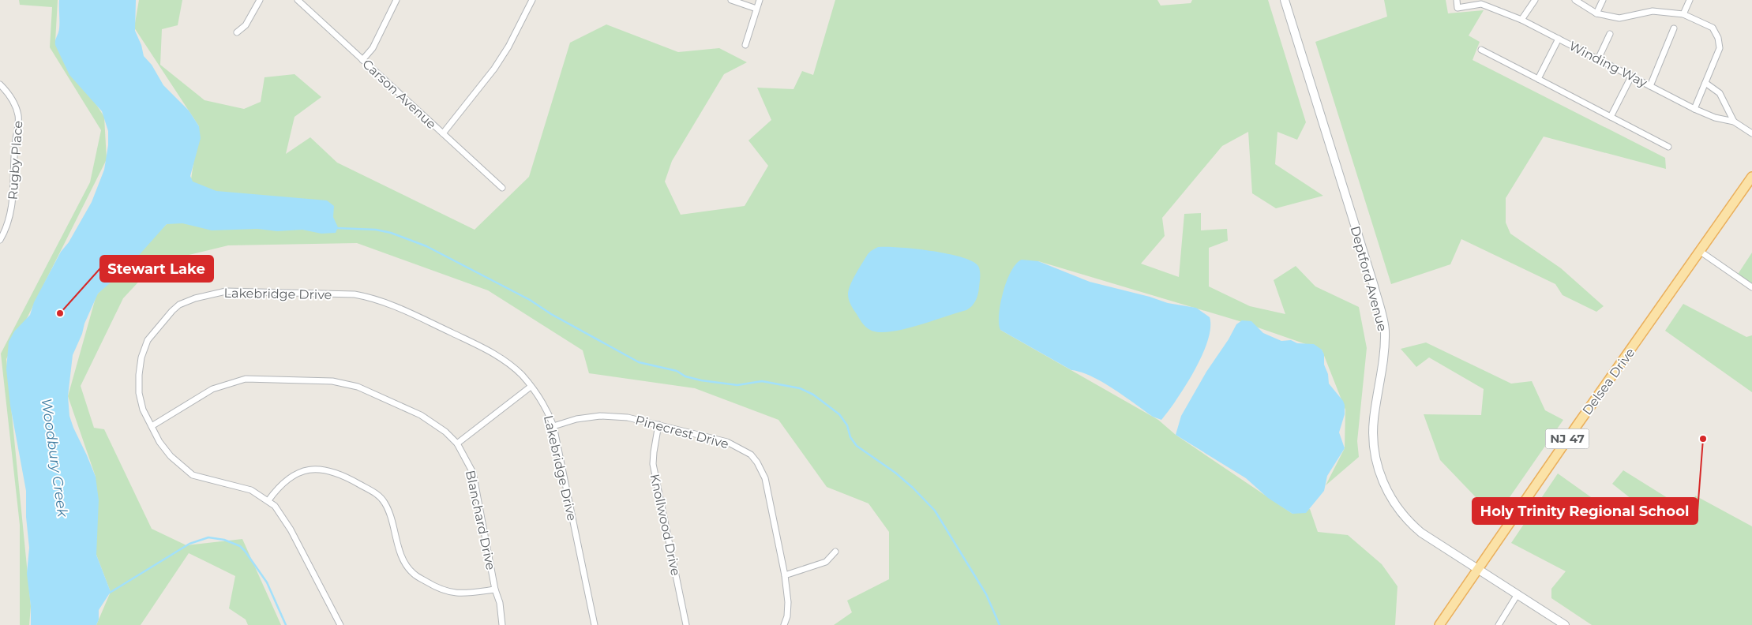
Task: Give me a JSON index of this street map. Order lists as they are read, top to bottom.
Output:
{
  "streets": {
    "main road": ["Delsea Drive", "NJ 47"],
    "street": [
      "Winding Way",
      "Carson Avenue",
      "Rugby Place",
      "Deptford Avenue",
      "Lakebridge Drive",
      "Pinecrest Drive",
      "Blanchard Drive",
      "Knollwood Drive"
    ]
  },
  "crossings": [
    ["Deptford Avenue", "Delsea Drive"],
    ["Lakebridge Drive", "Pinecrest Drive"],
    ["Lakebridge Drive", "Blanchard Drive"],
    ["Pinecrest Drive", "Knollwood Drive"]
  ],
  "water": ["Woodbury Creek"],
  "places": ["Stewart Lake", "Holy Trinity Regional School"]
}
